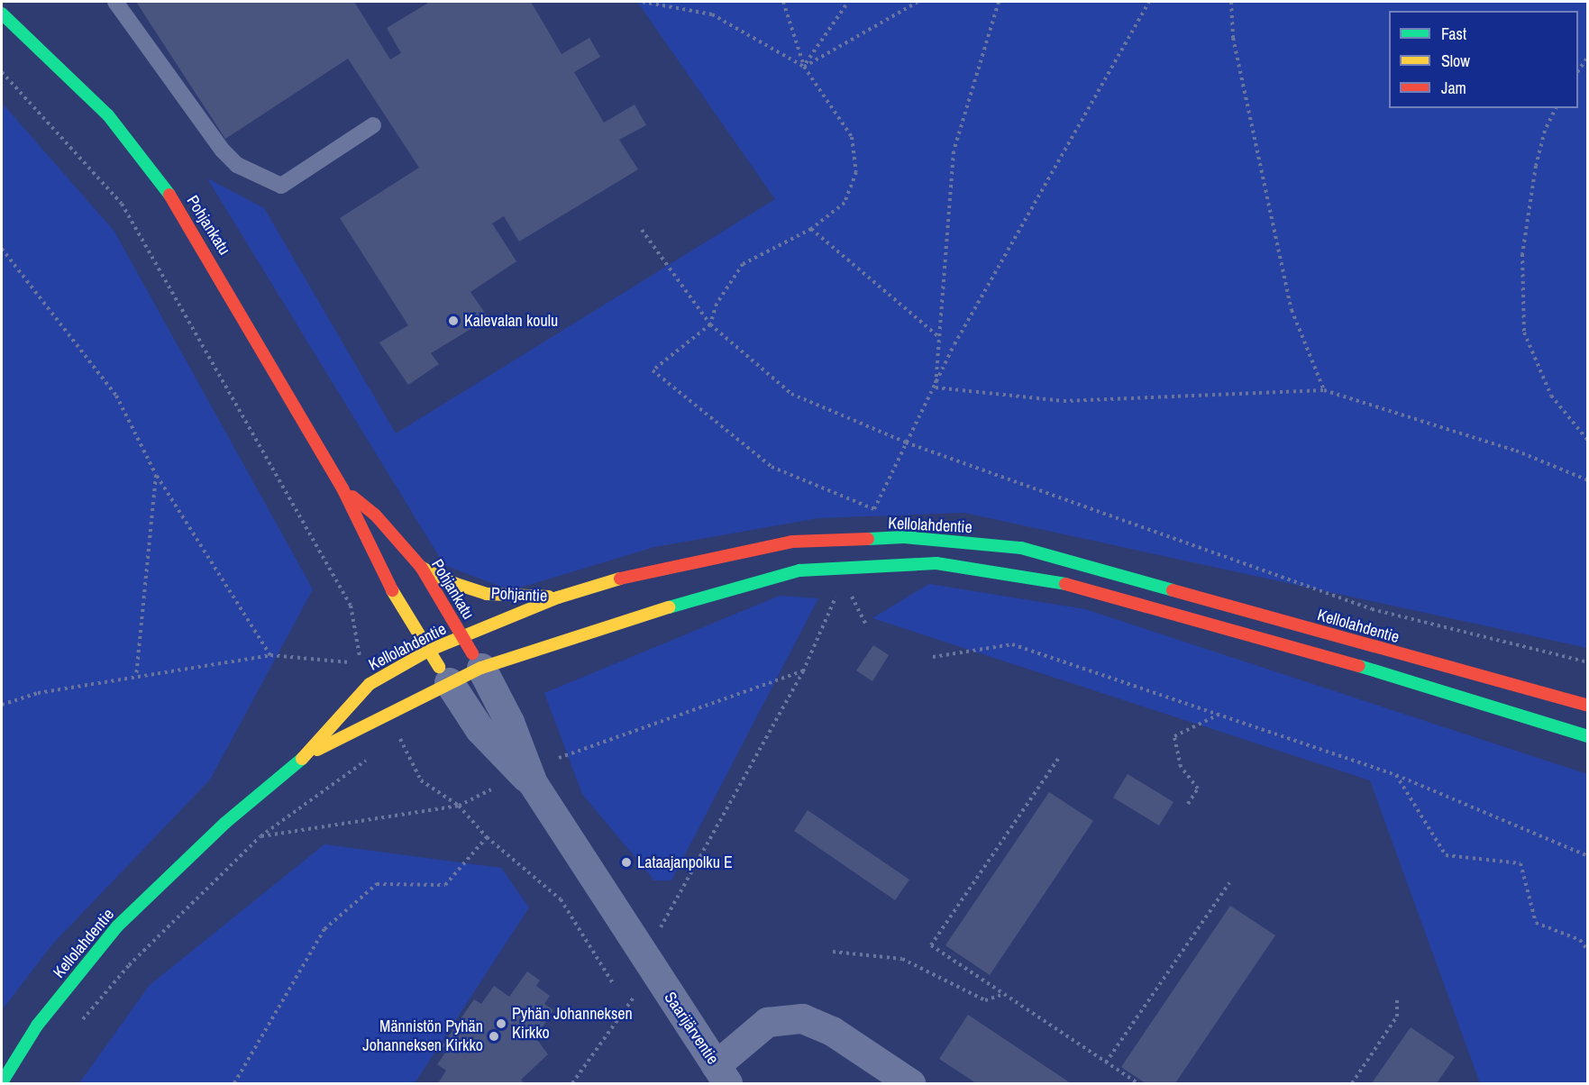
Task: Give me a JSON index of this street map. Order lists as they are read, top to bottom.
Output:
{
  "streets": {
    "main road": ["Pohjankatu", "Kellolahdentie", "Pohjantie"],
    "street": ["Saarijärventie"]
  },
  "crossings": [
    ["Pohjankatu", "Kellolahdentie"],
    ["Pohjankatu", "Pohjantie"],
    ["Kellolahdentie", "Pohjantie"]
  ],
  "places": [
    "Kalevalan koulu",
    "Lataajanpolku E",
    "Pyhän Johanneksen Kirkko",
    "Männistön Pyhän Johanneksen Kirkko"
  ],
  "legend": ["Fast", "Slow", "Jam"]
}
